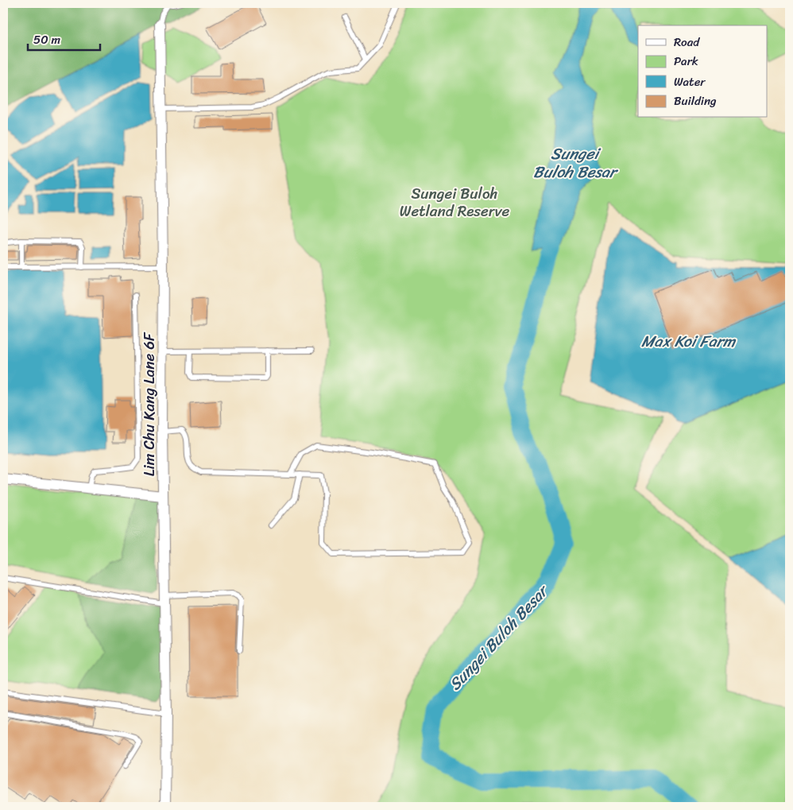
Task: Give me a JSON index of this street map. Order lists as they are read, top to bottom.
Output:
{
  "streets": {
    "street": ["Lim Chu Kang Lane 6F"]
  },
  "water": ["Sungei Buloh Besar", "Max Koi Farm"],
  "parks": ["Sungei Buloh Wetland Reserve"],
  "legend": [
    "Road",
    "Park",
    "Water",
    "Building"
  ],
  "scale_bar": "50 m"
}
